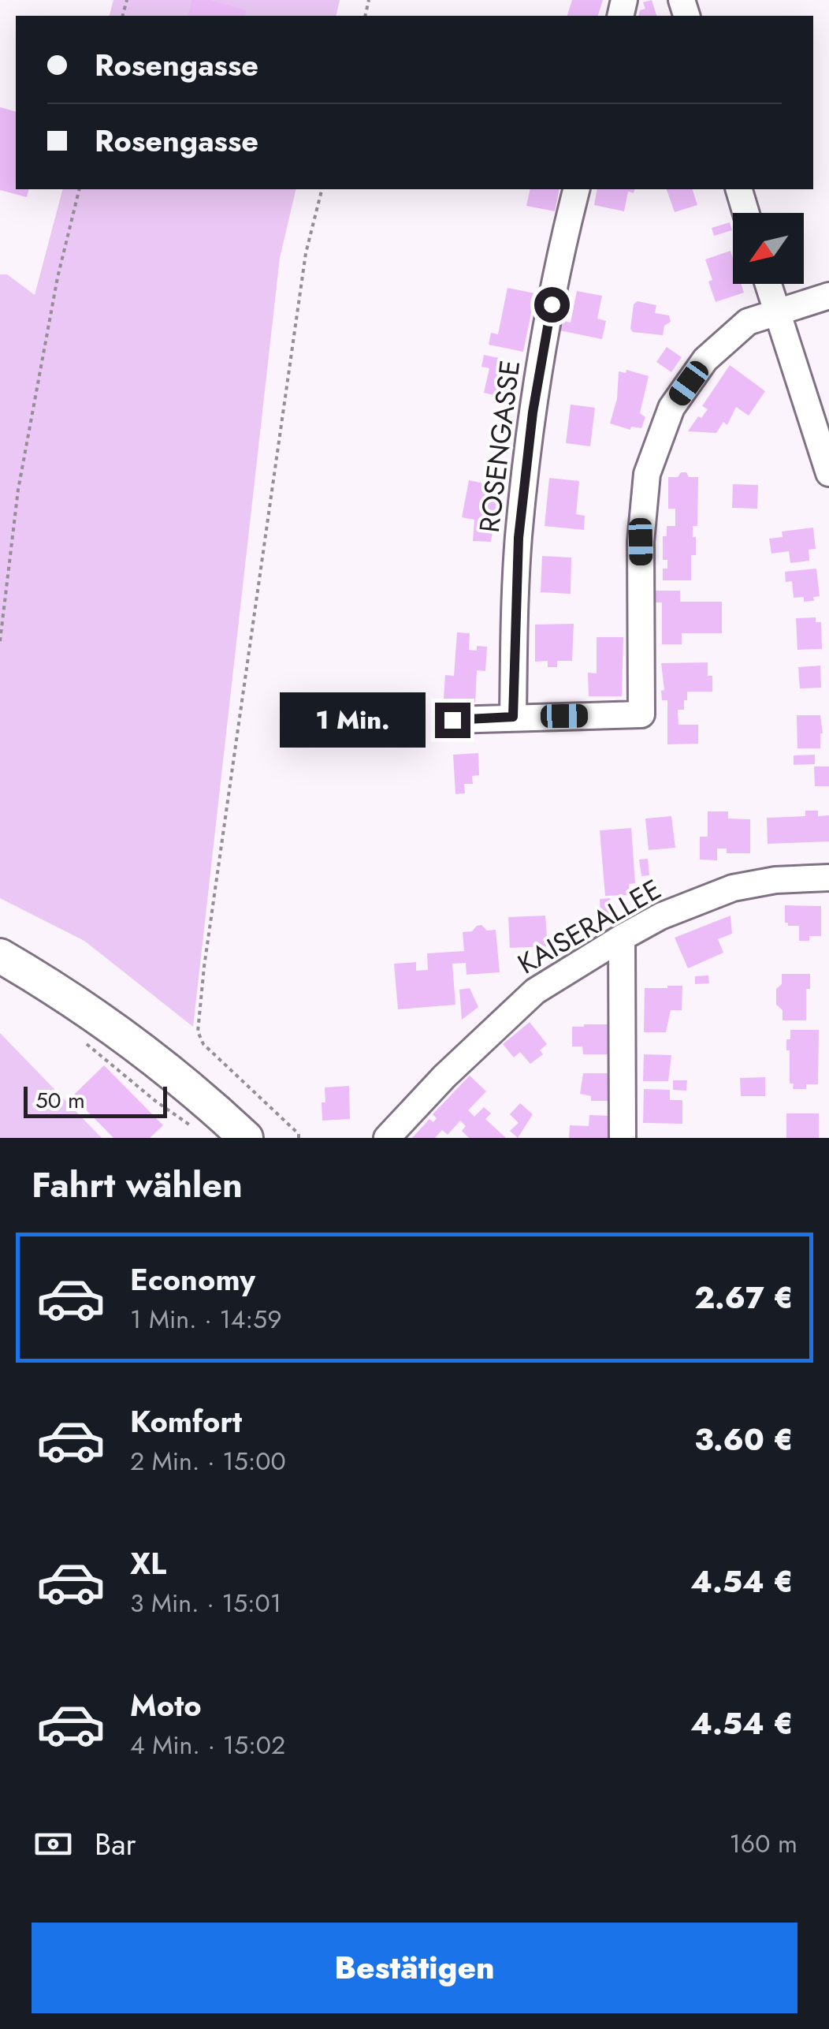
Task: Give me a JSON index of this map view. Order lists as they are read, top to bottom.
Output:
{
  "streets": {
    "street": ["ROSENGASSE", "KAISERALLEE"]
  },
  "scale_bar": "50 m",
  "north": "bottom left",
  "page": {
    "banner": ["Rosengasse", "Rosengasse"],
    "bubble": "1 Min.",
    "scale": "50 m",
    "heading": "Fahrt wählen",
    "list": [
      {
        "name": "Economy",
        "note": "1 Min. · 14:59",
        "value": "2.67 €"
      },
      {
        "name": "Komfort",
        "note": "2 Min. · 15:00",
        "value": "3.60 €"
      },
      {
        "name": "XL",
        "note": "3 Min. · 15:01",
        "value": "4.54 €"
      },
      {
        "name": "Moto",
        "note": "4 Min. · 15:02",
        "value": "4.54 €"
      }
    ],
    "pay": ["Bar", "160 m"],
    "buttons": "Bestätigen"
  }
}
